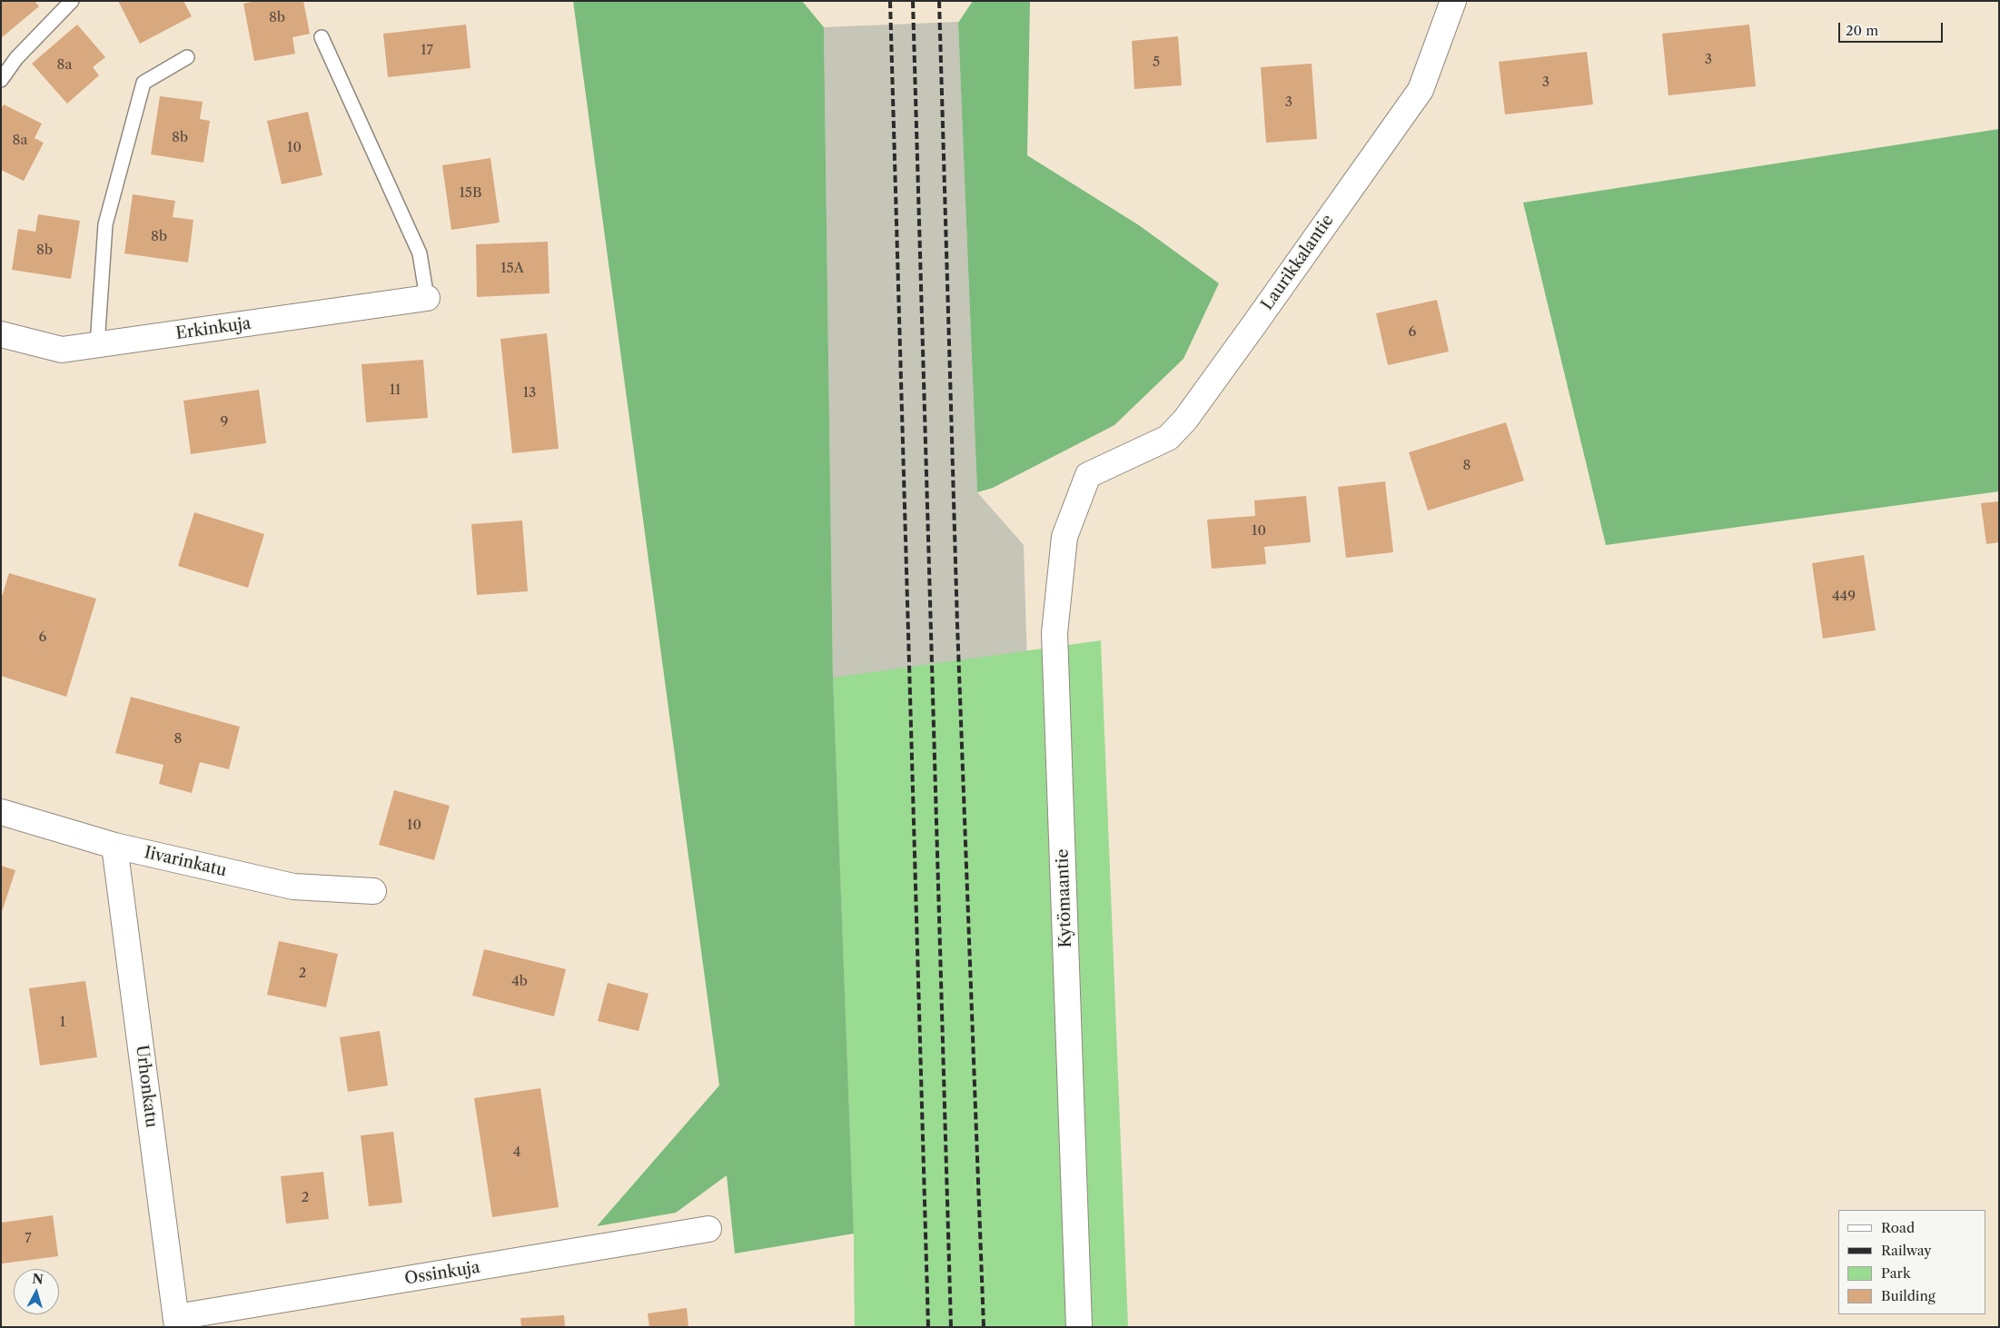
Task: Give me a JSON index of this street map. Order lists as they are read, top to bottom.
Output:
{
  "streets": {
    "street": [
      "Laurikkalantie",
      "Erkinkuja",
      "Iivarinkatu",
      "Kytömaantie",
      "Urhonkatu",
      "Ossinkuja"
    ]
  },
  "crossings": [
    ["Laurikkalantie", "Kytömaantie"],
    ["Iivarinkatu", "Urhonkatu"],
    ["Urhonkatu", "Ossinkuja"]
  ],
  "house_numbers": [
    "8b",
    "17",
    "3",
    "5",
    "8a",
    "3",
    "3",
    "8b",
    "8a",
    "10",
    "15B",
    "8b",
    "8b",
    "15A",
    "6",
    "11",
    "13",
    "9",
    "8",
    "10",
    "449",
    "6",
    "8",
    "10",
    "2",
    "4b",
    "1",
    "4",
    "2",
    "7"
  ],
  "legend": [
    "Road",
    "Railway",
    "Park",
    "Building"
  ],
  "scale_bar": "20 m",
  "north": "top"
}
